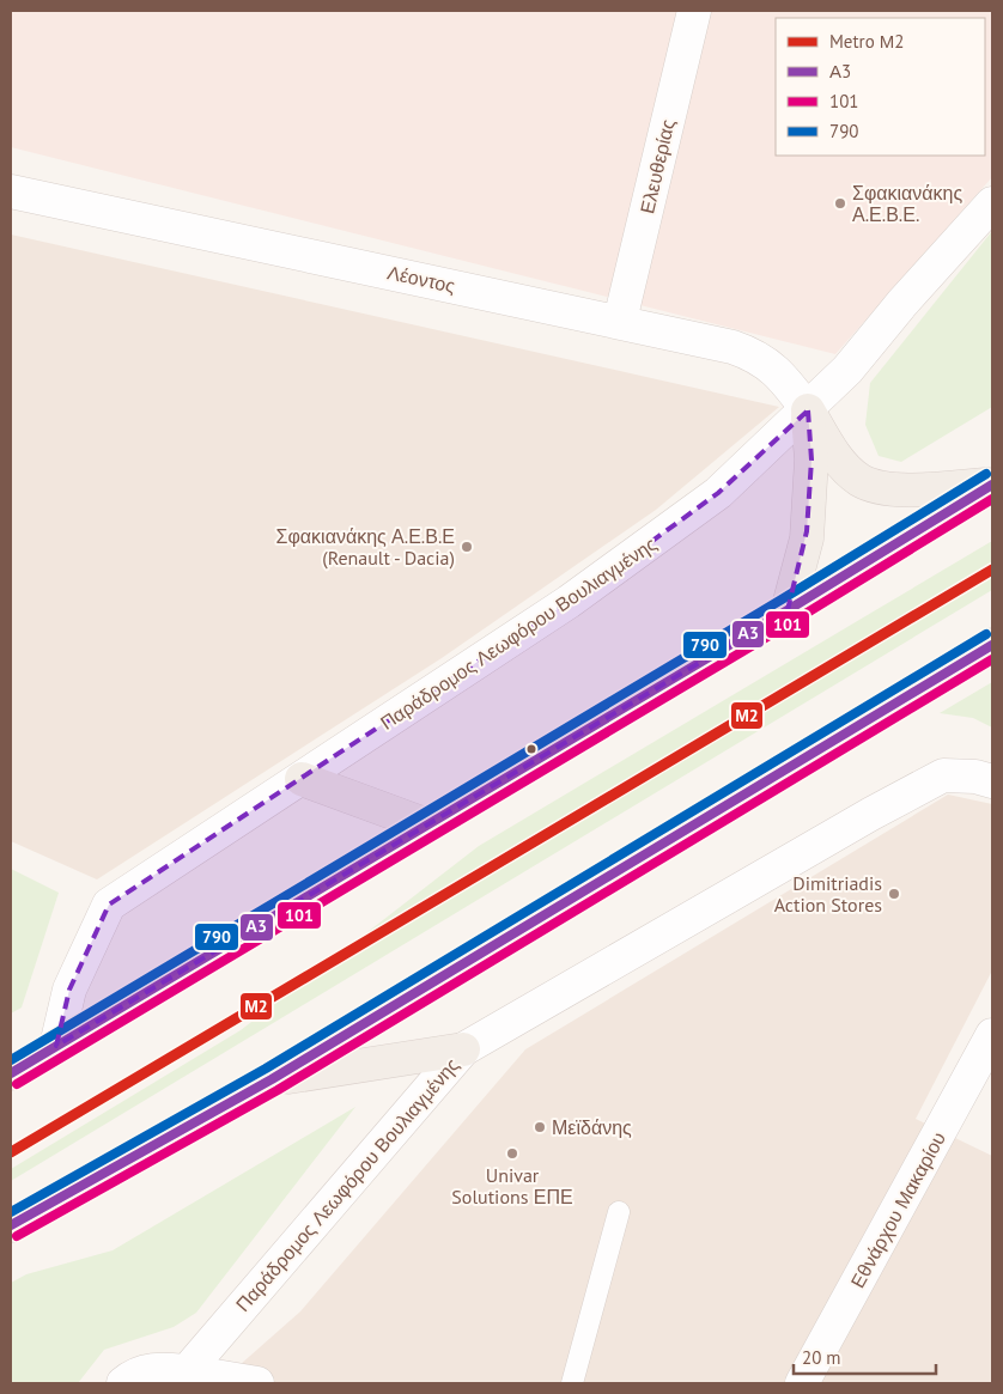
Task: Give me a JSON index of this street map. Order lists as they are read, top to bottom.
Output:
{
  "streets": {
    "street": [
      "Ελευθερίας",
      "Λέοντος",
      "Παράδρομος Λεωφόρου Βουλιαγμένης",
      "Εθνάρχου Μακαρίου"
    ]
  },
  "crossings": [
    ["Ελευθερίας", "Λέοντος"],
    ["Λέοντος", "Παράδρομος Λεωφόρου Βουλιαγμένης"]
  ],
  "places": [
    "Σφακιανάκης Α.Ε.Β.Ε.",
    "Σφακιανάκης Α.Ε.Β.Ε (Renault - Dacia)",
    "Dimitriadis Action Stores",
    "Μεϊδάνης",
    "Univar Solutions ΕΠΕ"
  ],
  "lines": [
    "transit line 790",
    "transit line Α3",
    "transit line 101",
    "metro line Μ2"
  ],
  "legend": [
    "Metro Μ2",
    "Α3",
    "101",
    "790"
  ],
  "scale_bar": "20 m"
}
